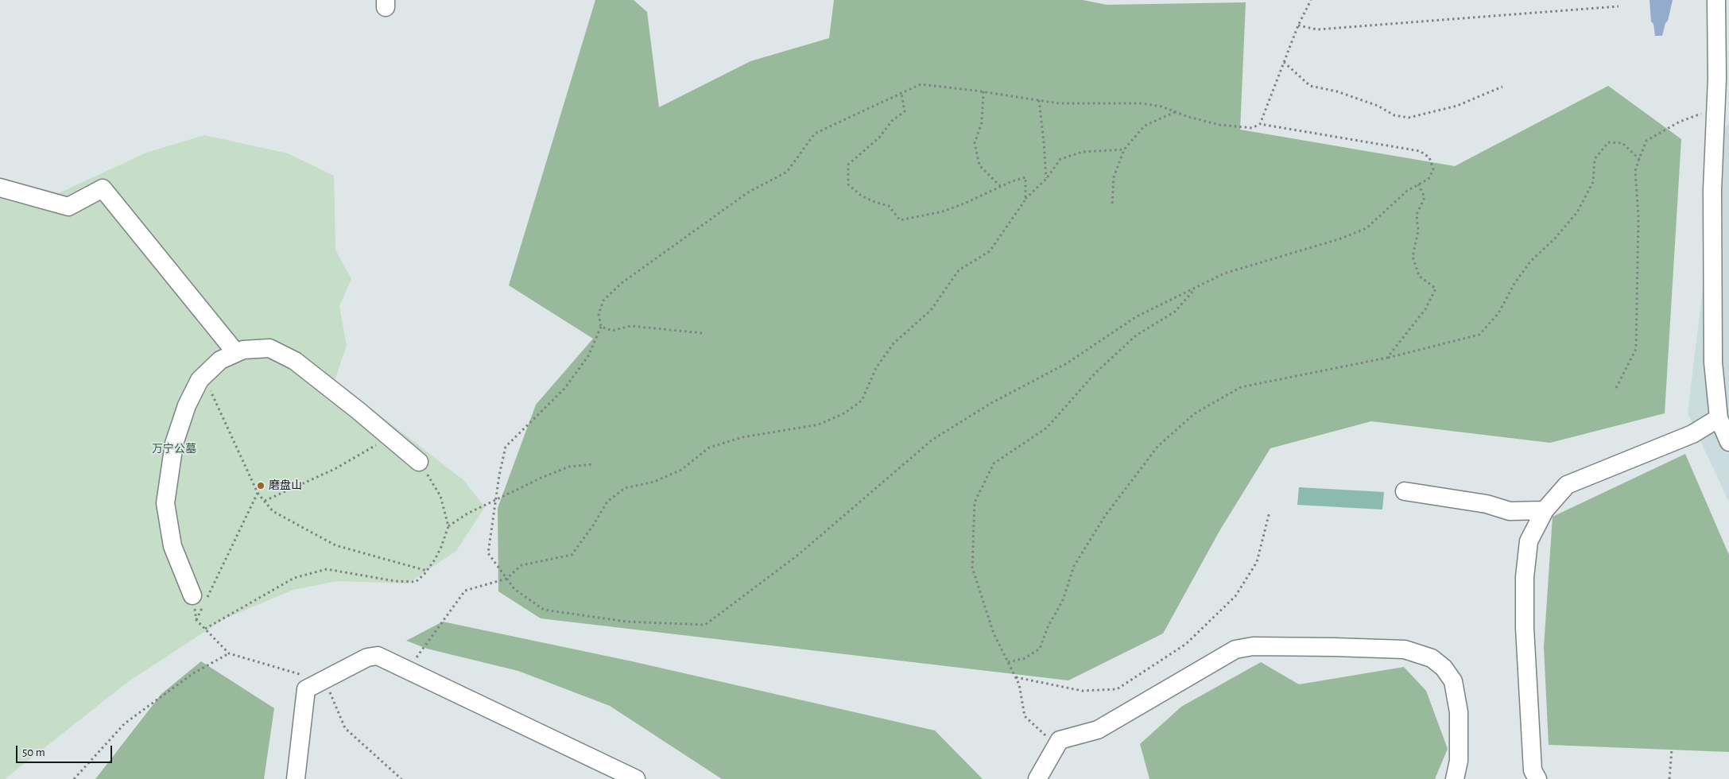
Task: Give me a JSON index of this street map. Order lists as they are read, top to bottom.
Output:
{
  "parks": ["万宁公墓"],
  "places": ["磨盘山"],
  "scale_bar": "50 m"
}
